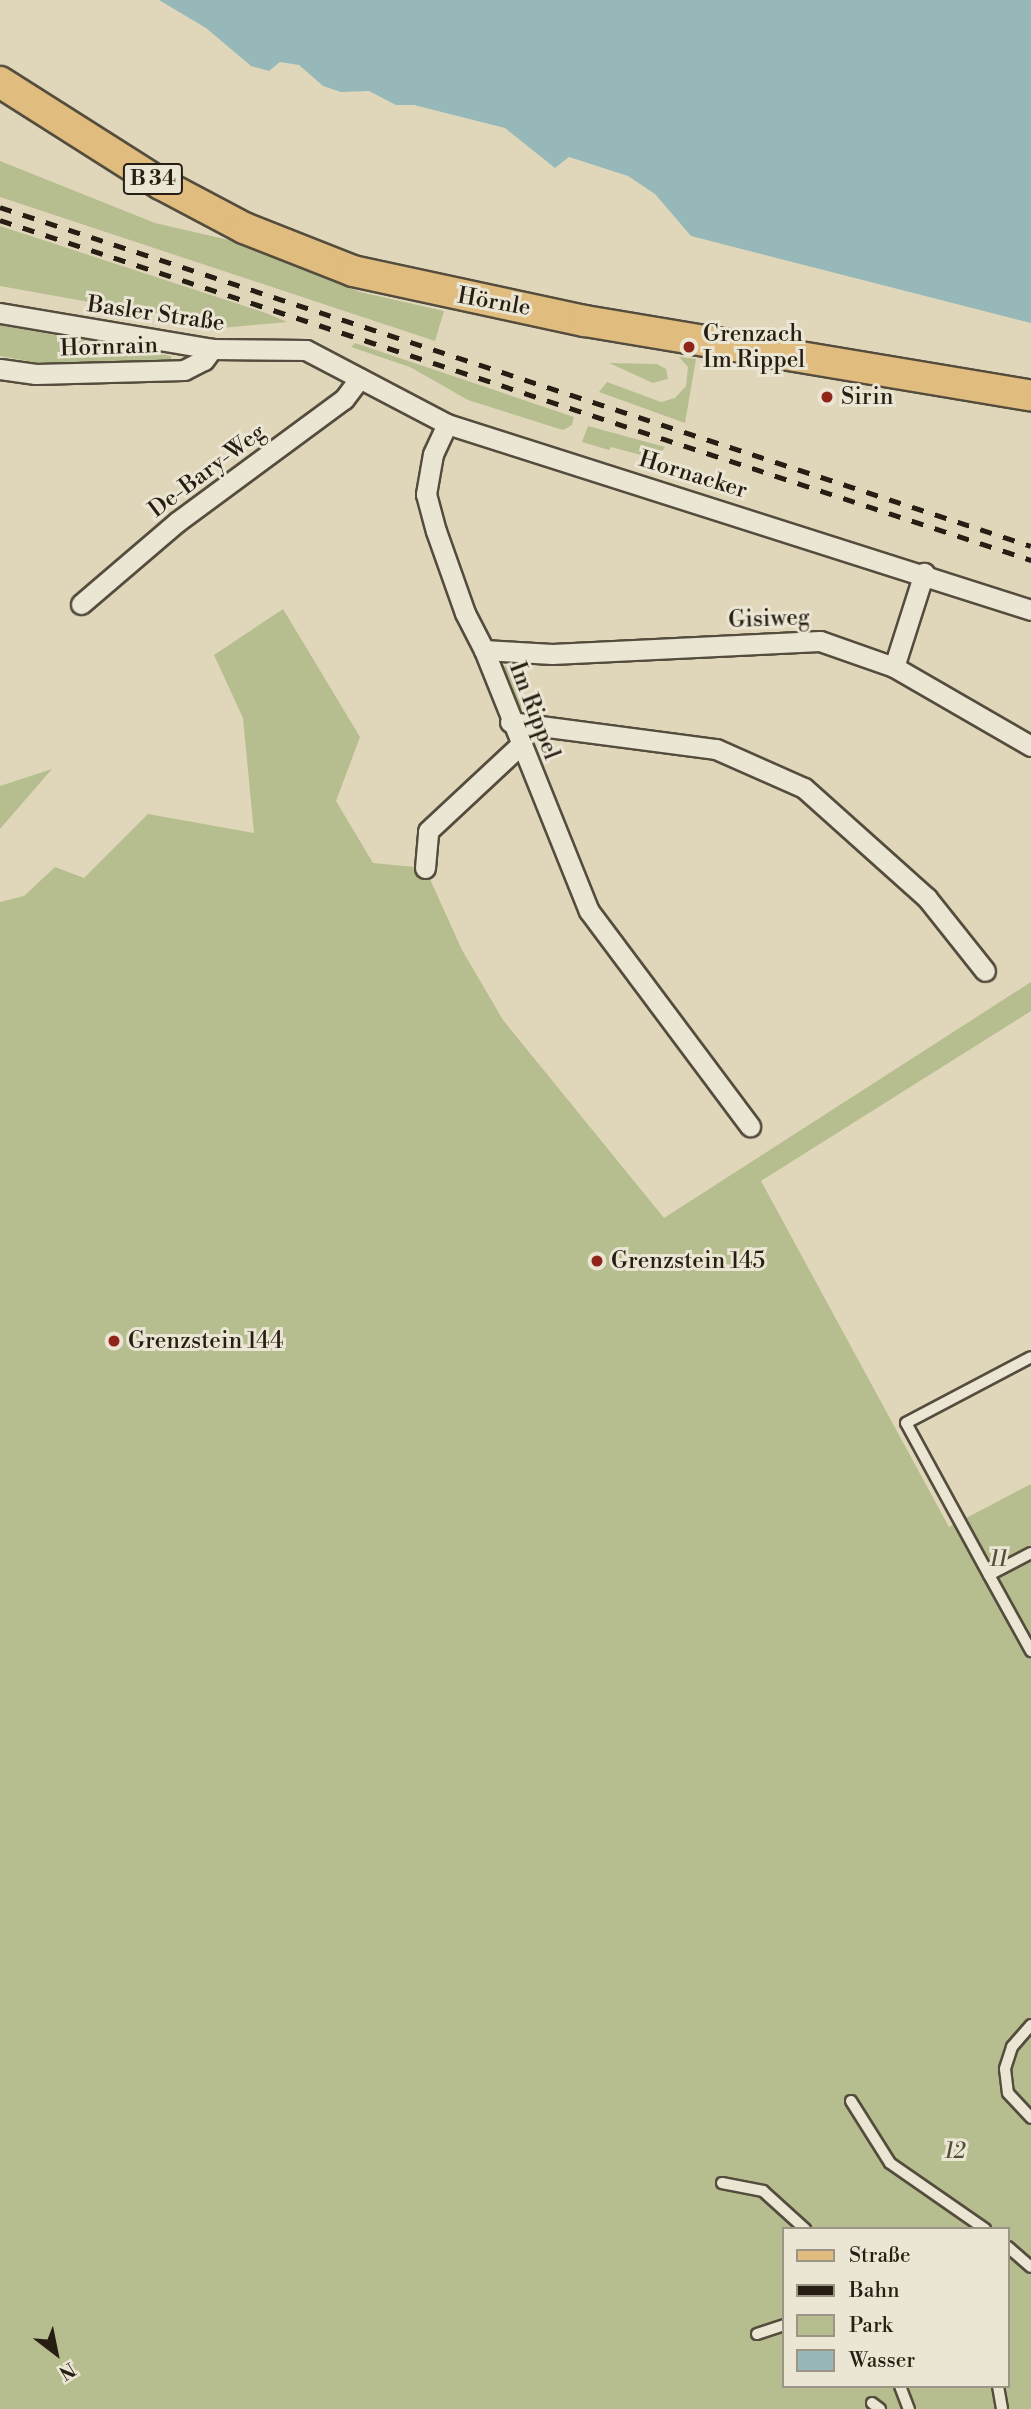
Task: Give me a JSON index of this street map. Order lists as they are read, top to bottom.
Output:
{
  "streets": {
    "main road": ["B 34", "Hörnle"],
    "street": [
      "Basler Straße",
      "Hornrain",
      "De-Bary-Weg",
      "Hornacker",
      "Gisiweg",
      "Im Rippel"
    ]
  },
  "crossings": [
    ["Basler Straße", "Hornrain"],
    ["Basler Straße", "De-Bary-Weg"],
    ["Hornacker", "Im Rippel"],
    ["Gisiweg", "Im Rippel"]
  ],
  "parks": ["11", "12"],
  "places": [
    "Grenzach Im Rippel",
    "Sirin",
    "Grenzstein 145",
    "Grenzstein 144"
  ],
  "legend": [
    "Straße",
    "Bahn",
    "Park",
    "Wasser"
  ],
  "north": "bottom right"
}
